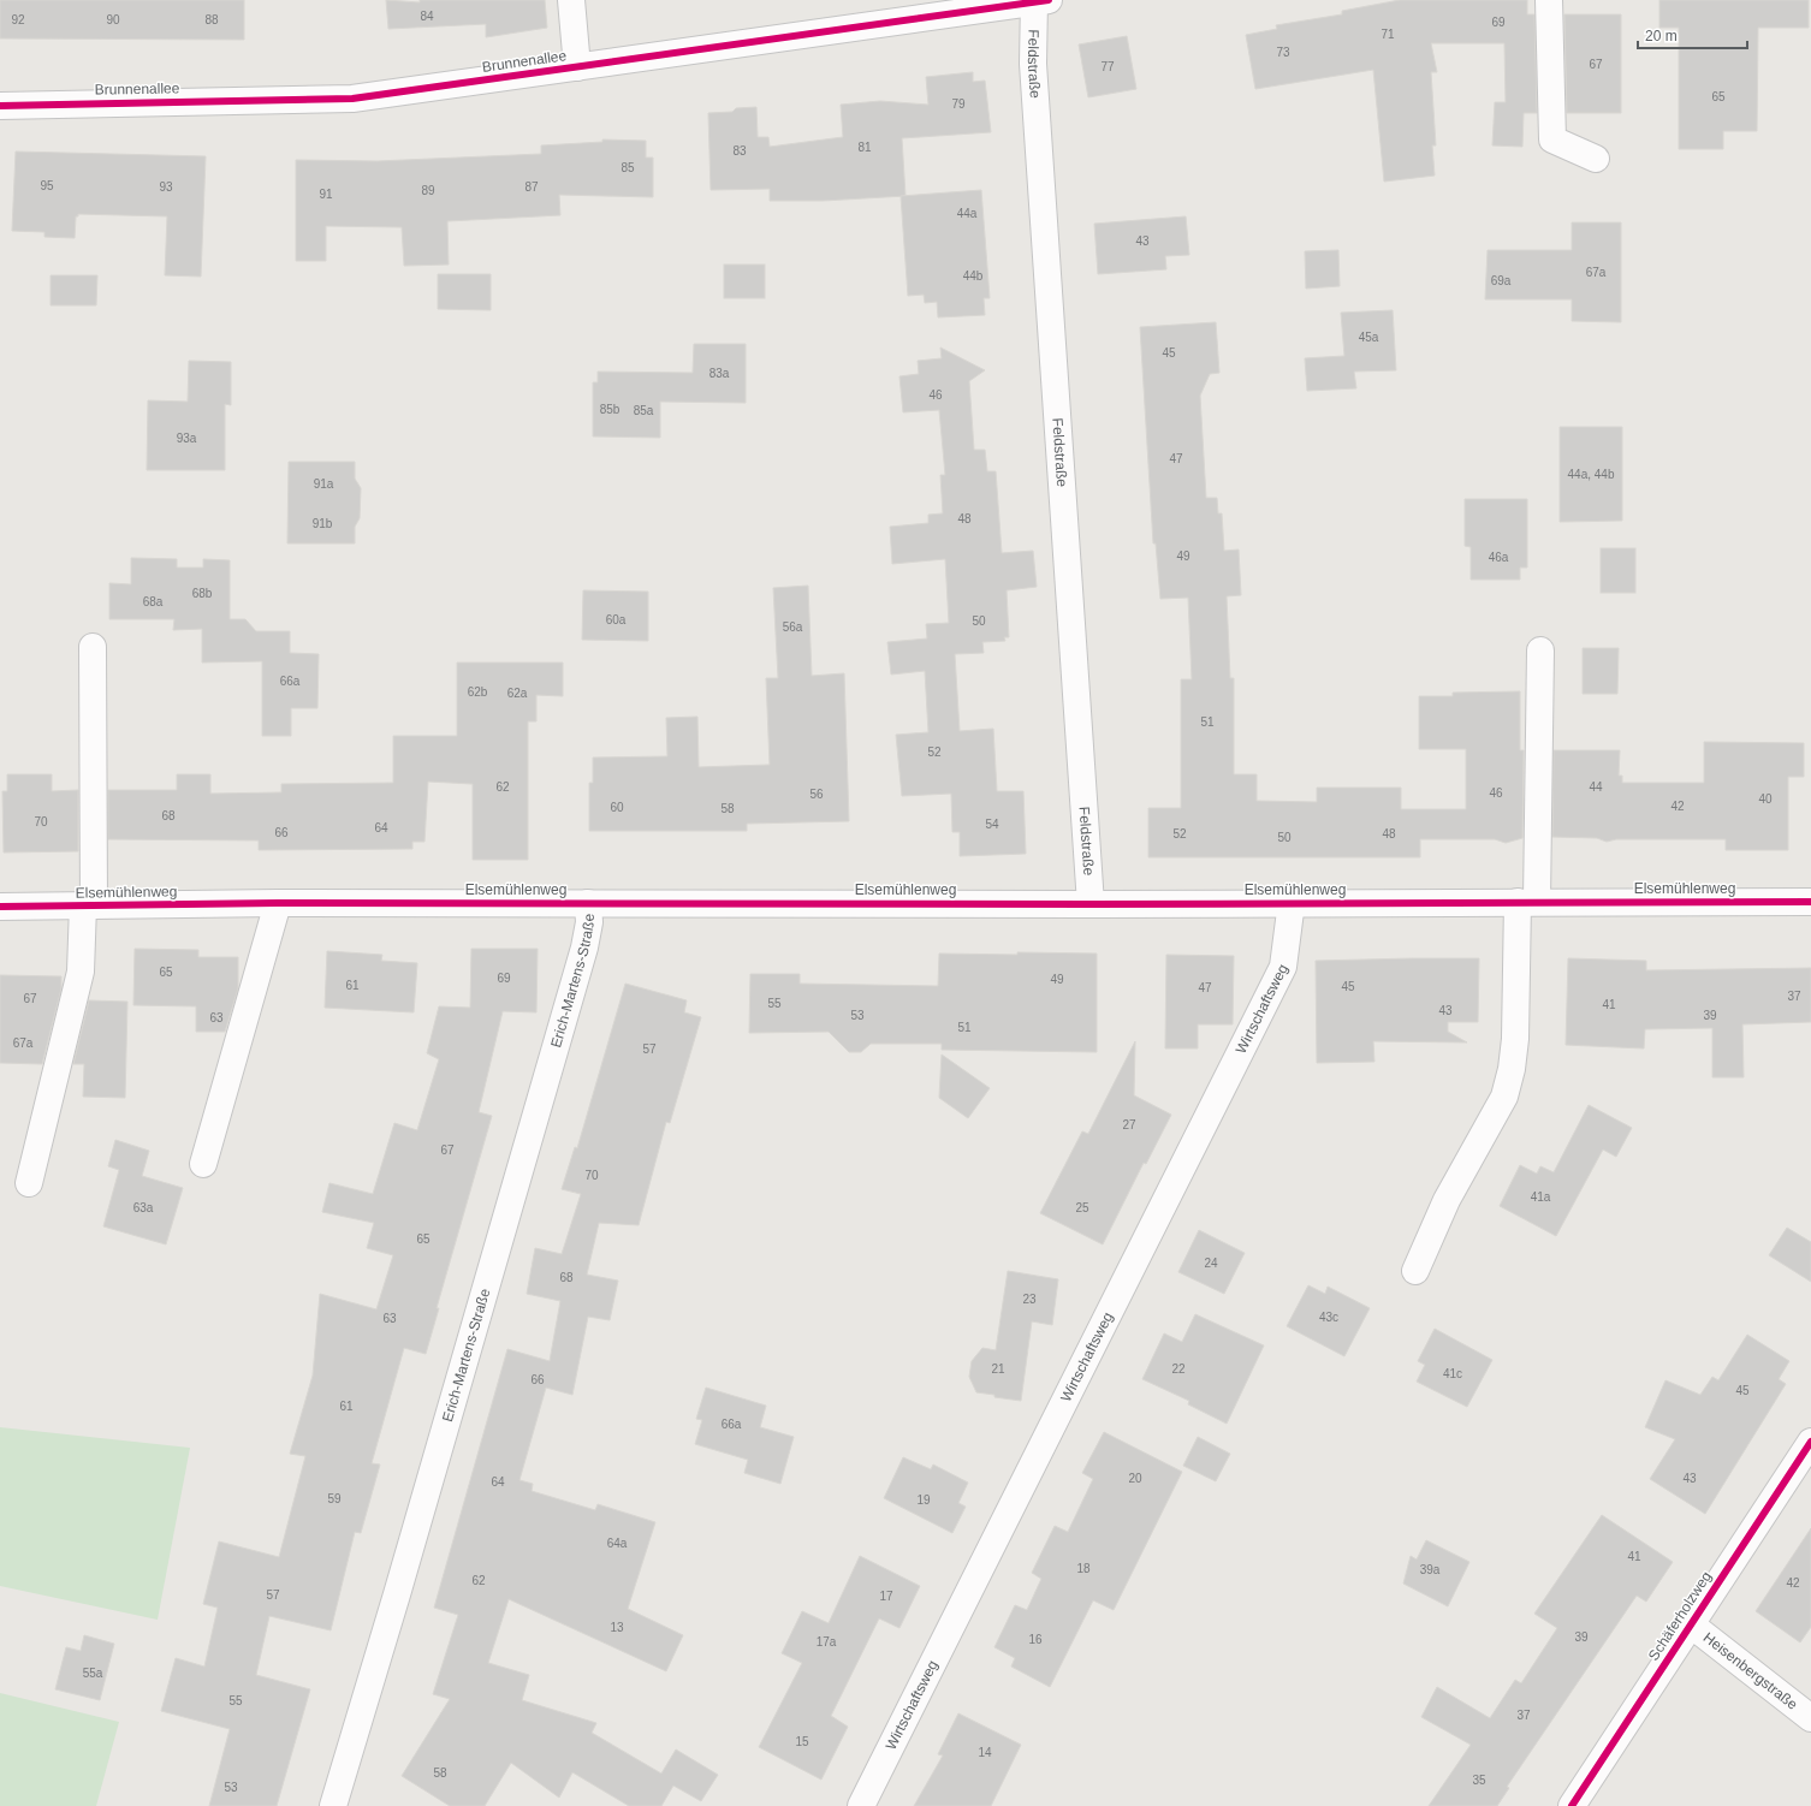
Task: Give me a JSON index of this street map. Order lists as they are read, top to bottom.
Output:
{
  "streets": {
    "street": [
      "Brunnenallee",
      "Feldstraße",
      "Elsemühlenweg",
      "Erich-Martens-Straße",
      "Wirtschaftsweg",
      "Schäferholzweg",
      "Heisenbergstraße"
    ]
  },
  "crossings": [
    ["Brunnenallee", "Feldstraße"],
    ["Feldstraße", "Elsemühlenweg"],
    ["Elsemühlenweg", "Erich-Martens-Straße"],
    ["Elsemühlenweg", "Wirtschaftsweg"],
    ["Schäferholzweg", "Heisenbergstraße"]
  ],
  "house_numbers": [
    "84",
    "92",
    "90",
    "88",
    "69",
    "71",
    "73",
    "67",
    "77",
    "65",
    "79",
    "81",
    "83",
    "85",
    "95",
    "93",
    "87",
    "89",
    "91",
    "44a",
    "43",
    "67a",
    "44b",
    "69a",
    "45a",
    "45",
    "83a",
    "46",
    "85b",
    "85a",
    "93a",
    "47",
    "44a, 44b",
    "91a",
    "48",
    "91b",
    "49",
    "46a",
    "68b",
    "68a",
    "60a",
    "50",
    "56a",
    "66a",
    "62b",
    "62a",
    "51",
    "52",
    "62",
    "44",
    "46",
    "56",
    "40",
    "42",
    "60",
    "58",
    "68",
    "70",
    "54",
    "64",
    "66",
    "52",
    "48",
    "50",
    "65",
    "69",
    "49",
    "61",
    "45",
    "47",
    "37",
    "67",
    "55",
    "41",
    "43",
    "53",
    "39",
    "63",
    "51",
    "67a",
    "57",
    "27",
    "67",
    "70",
    "41a",
    "63a",
    "25",
    "65",
    "24",
    "68",
    "23",
    "43c",
    "63",
    "21",
    "22",
    "41c",
    "66",
    "45",
    "61",
    "66a",
    "20",
    "43",
    "64",
    "59",
    "19",
    "64a",
    "41",
    "18",
    "39a",
    "62",
    "42",
    "57",
    "17",
    "13",
    "39",
    "16",
    "17a",
    "55a",
    "55",
    "37",
    "15",
    "14",
    "58",
    "35",
    "53"
  ],
  "scale_bar": "20 m"
}
